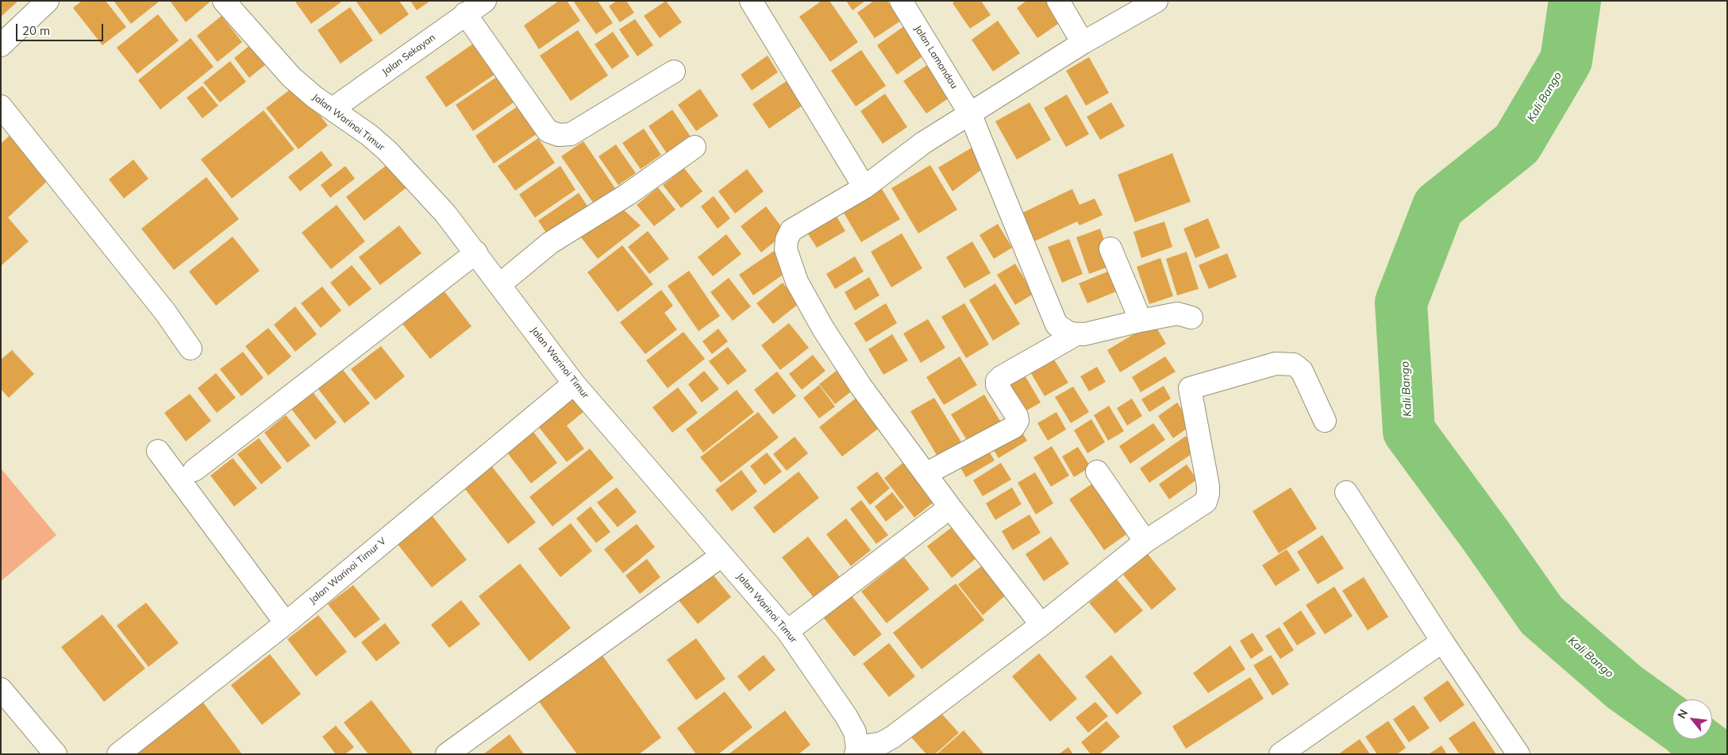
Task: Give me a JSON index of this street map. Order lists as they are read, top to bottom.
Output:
{
  "streets": {
    "street": [
      "Jalan Sekayan",
      "Jalan Lamandau",
      "Jalan Warinoi Timur",
      "Jalan Warinoi Timur V"
    ]
  },
  "crossings": [
    ["Jalan Sekayan", "Jalan Warinoi Timur"],
    ["Jalan Warinoi Timur", "Jalan Warinoi Timur V"]
  ],
  "water": ["Kali Bango"],
  "scale_bar": "20 m",
  "north": "top left"
}
